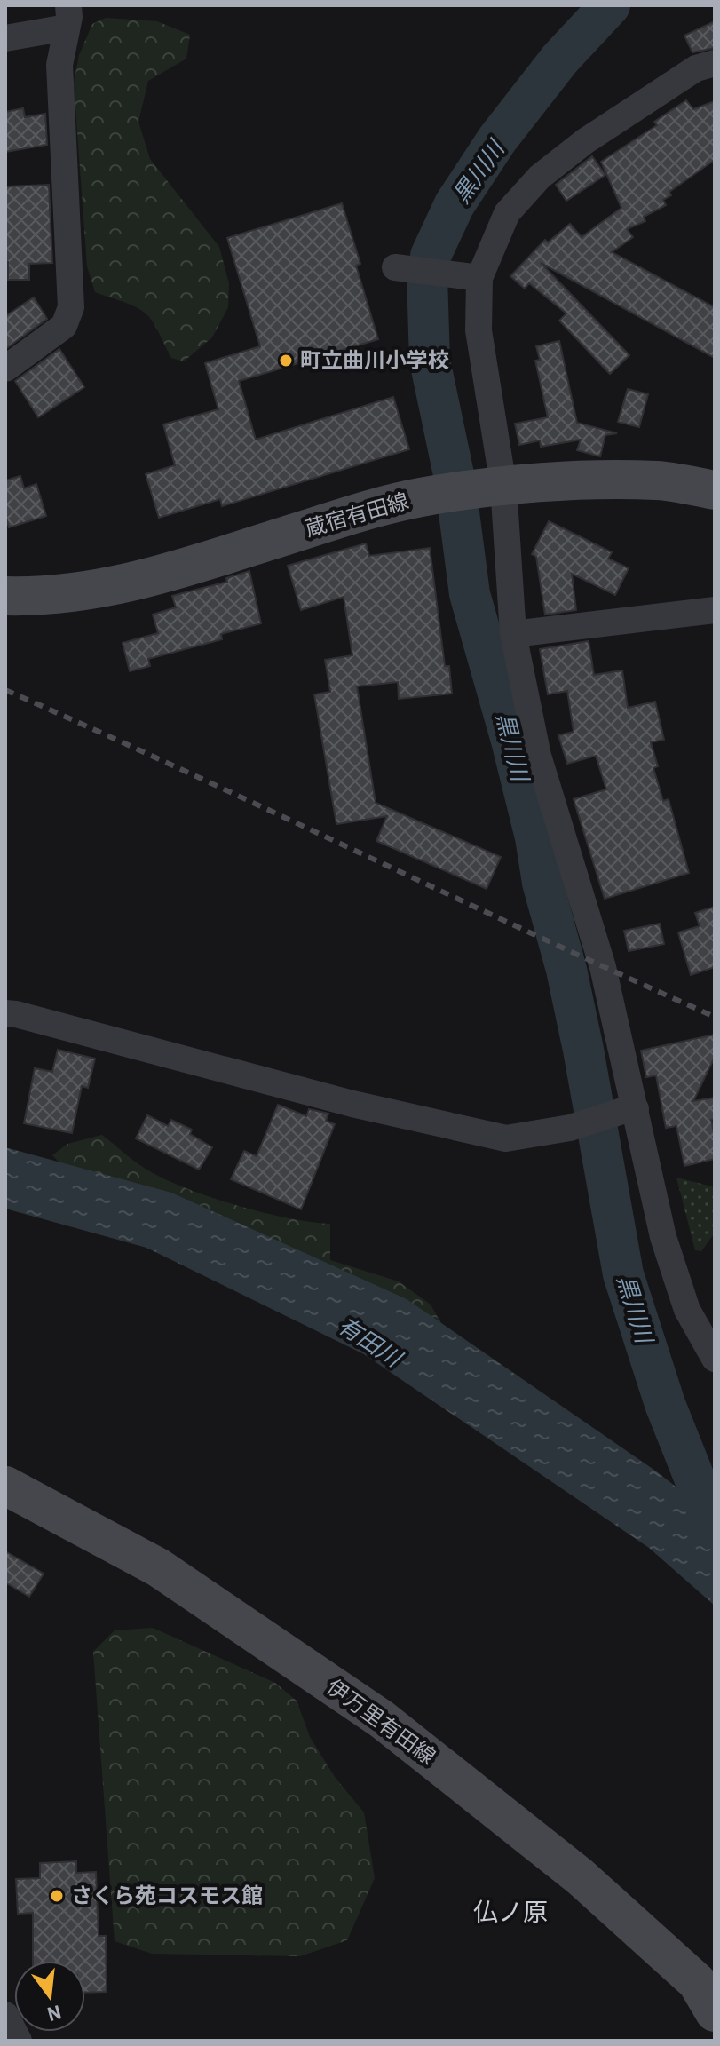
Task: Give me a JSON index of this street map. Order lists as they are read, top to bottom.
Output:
{
  "streets": {
    "main road": ["蔵宿有田線", "伊万里有田線"]
  },
  "districts": ["仏ノ原"],
  "water": ["黒川川", "有田川"],
  "places": ["町立曲川小学校", "さくら苑コスモス館"],
  "north": "bottom"
}
